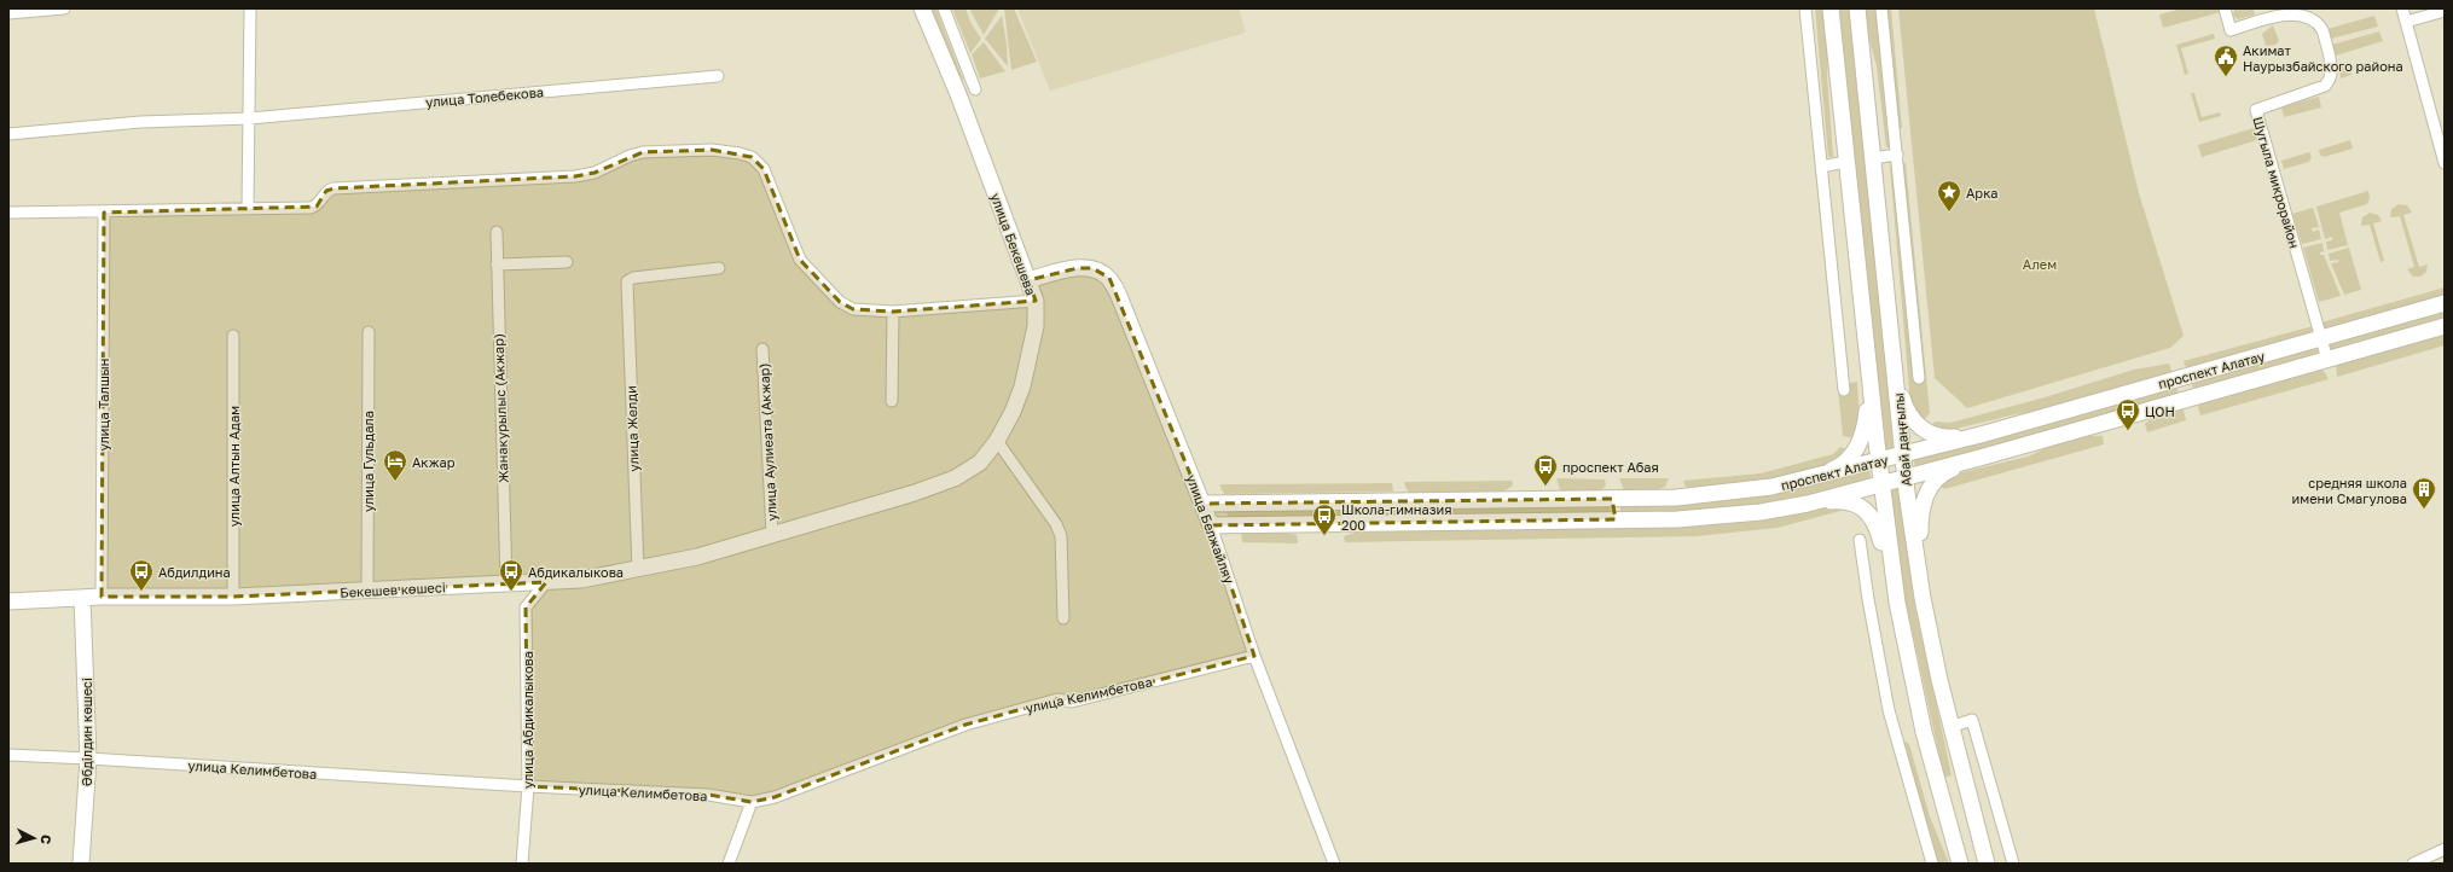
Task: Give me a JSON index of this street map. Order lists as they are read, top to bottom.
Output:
{
  "streets": {
    "main road": [
      "улица Бекешева",
      "проспект Алатау",
      "Абай даңғылы",
      "улица Белжайляу",
      "Бекешев көшесі",
      "Әбділдин көшесі"
    ],
    "street": [
      "улица Толебекова",
      "Шугыла микрорайон",
      "улица Талшын",
      "Жанакурылыс (Акжар)",
      "улица Желди",
      "улица Аулиеата (Акжар)",
      "улица Гульдала",
      "улица Алтын Адам",
      "улица Келимбетова",
      "улица Абдикалыкова"
    ]
  },
  "crossings": [
    ["Шугыла микрорайон", "проспект Алатау"],
    ["улица Бекешева", "улица Аулиеата (Акжар)"],
    ["улица Бекешева", "улица Белжайляу"],
    ["улица Бекешева", "Бекешев көшесі"],
    ["проспект Алатау", "Абай даңғылы"],
    ["проспект Алатау", "улица Белжайляу"],
    ["улица Талшын", "Бекешев көшесі"],
    ["Жанакурылыс (Акжар)", "Бекешев көшесі"],
    ["улица Желди", "Бекешев көшесі"],
    ["улица Аулиеата (Акжар)", "Бекешев көшесі"],
    ["улица Гульдала", "Бекешев көшесі"],
    ["улица Алтын Адам", "Бекешев көшесі"],
    ["улица Белжайляу", "улица Келимбетова"],
    ["Бекешев көшесі", "улица Абдикалыкова"],
    ["Бекешев көшесі", "Әбділдин көшесі"],
    ["улица Келимбетова", "улица Абдикалыкова"],
    ["улица Келимбетова", "Әбділдин көшесі"]
  ],
  "parks": ["Алем"],
  "places": {
    "public building": ["Акимат Наурызбайского района"],
    "place": ["Арка"],
    "bus stop": [
      "ЦОН",
      "проспект Абая",
      "Школа-гимназия 200",
      "Абдилдина",
      "Абдикалыкова"
    ],
    "hotel": ["Акжар"],
    "building": ["средняя школа имени Смагулова"]
  },
  "north": "right"
}
